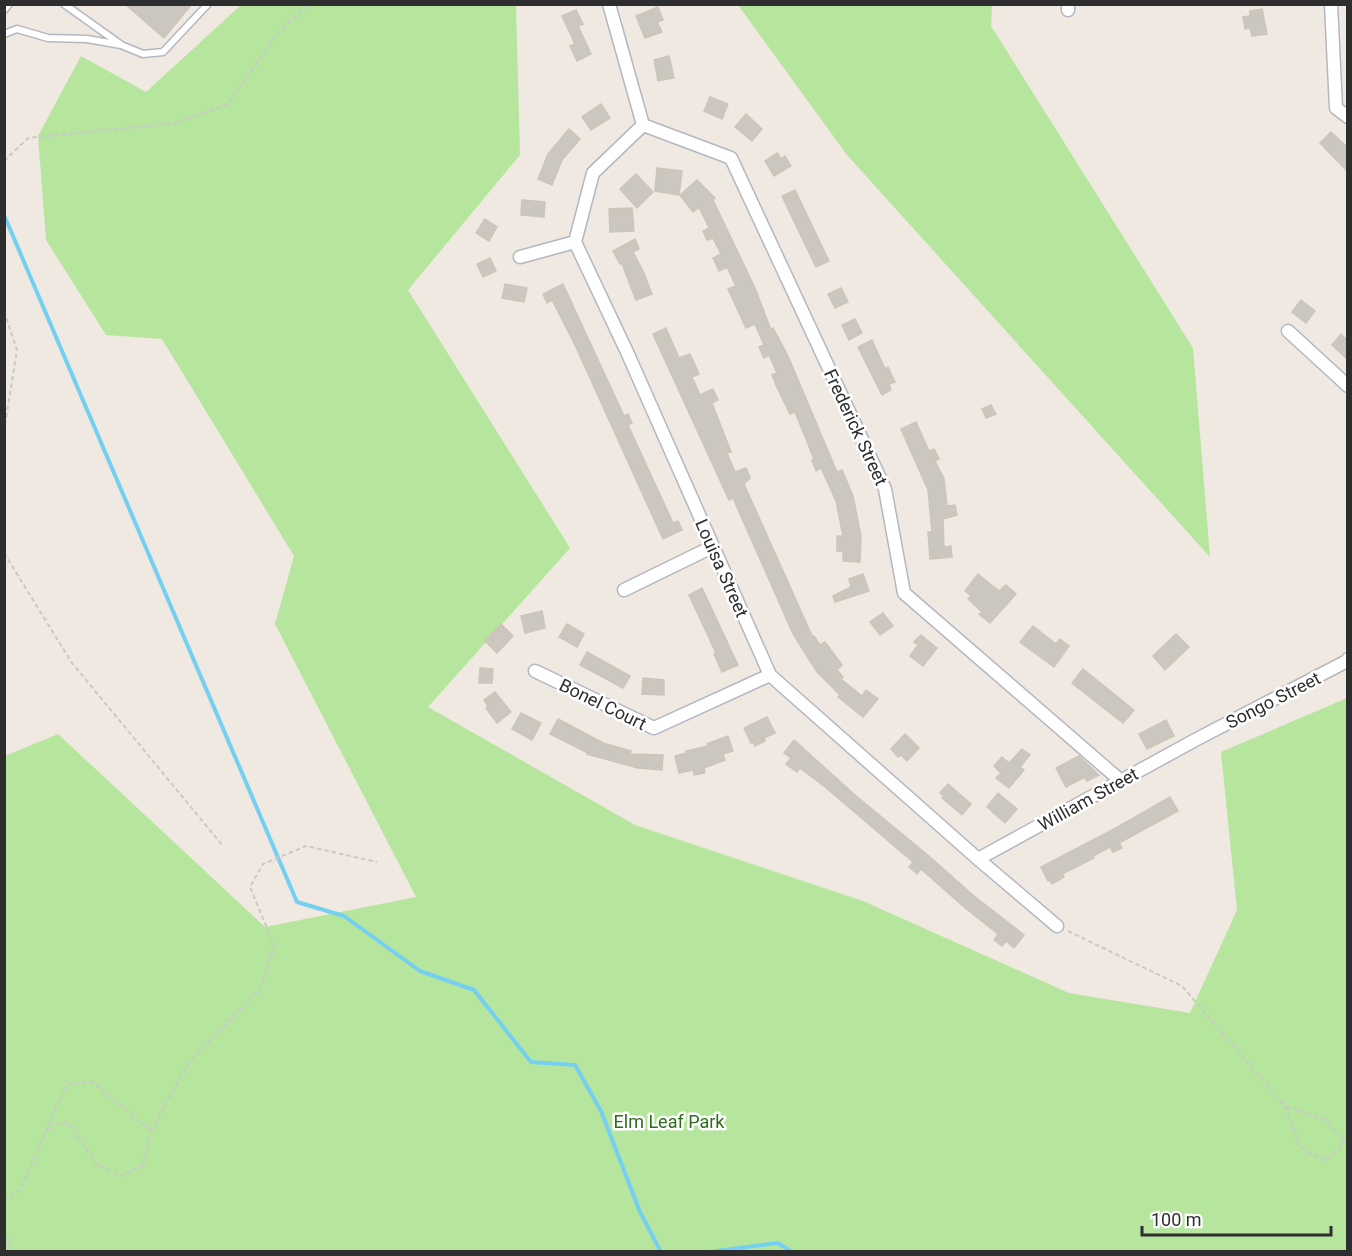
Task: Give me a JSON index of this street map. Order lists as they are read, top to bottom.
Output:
{
  "streets": {
    "street": [
      "Frederick Street",
      "Louisa Street",
      "Songo Street",
      "Bonel Court",
      "William Street"
    ]
  },
  "crossings": [
    ["Frederick Street", "William Street"],
    ["Louisa Street", "Bonel Court"],
    ["Louisa Street", "William Street"],
    ["Songo Street", "William Street"]
  ],
  "parks": ["Elm Leaf Park"],
  "scale_bar": "100 m"
}
